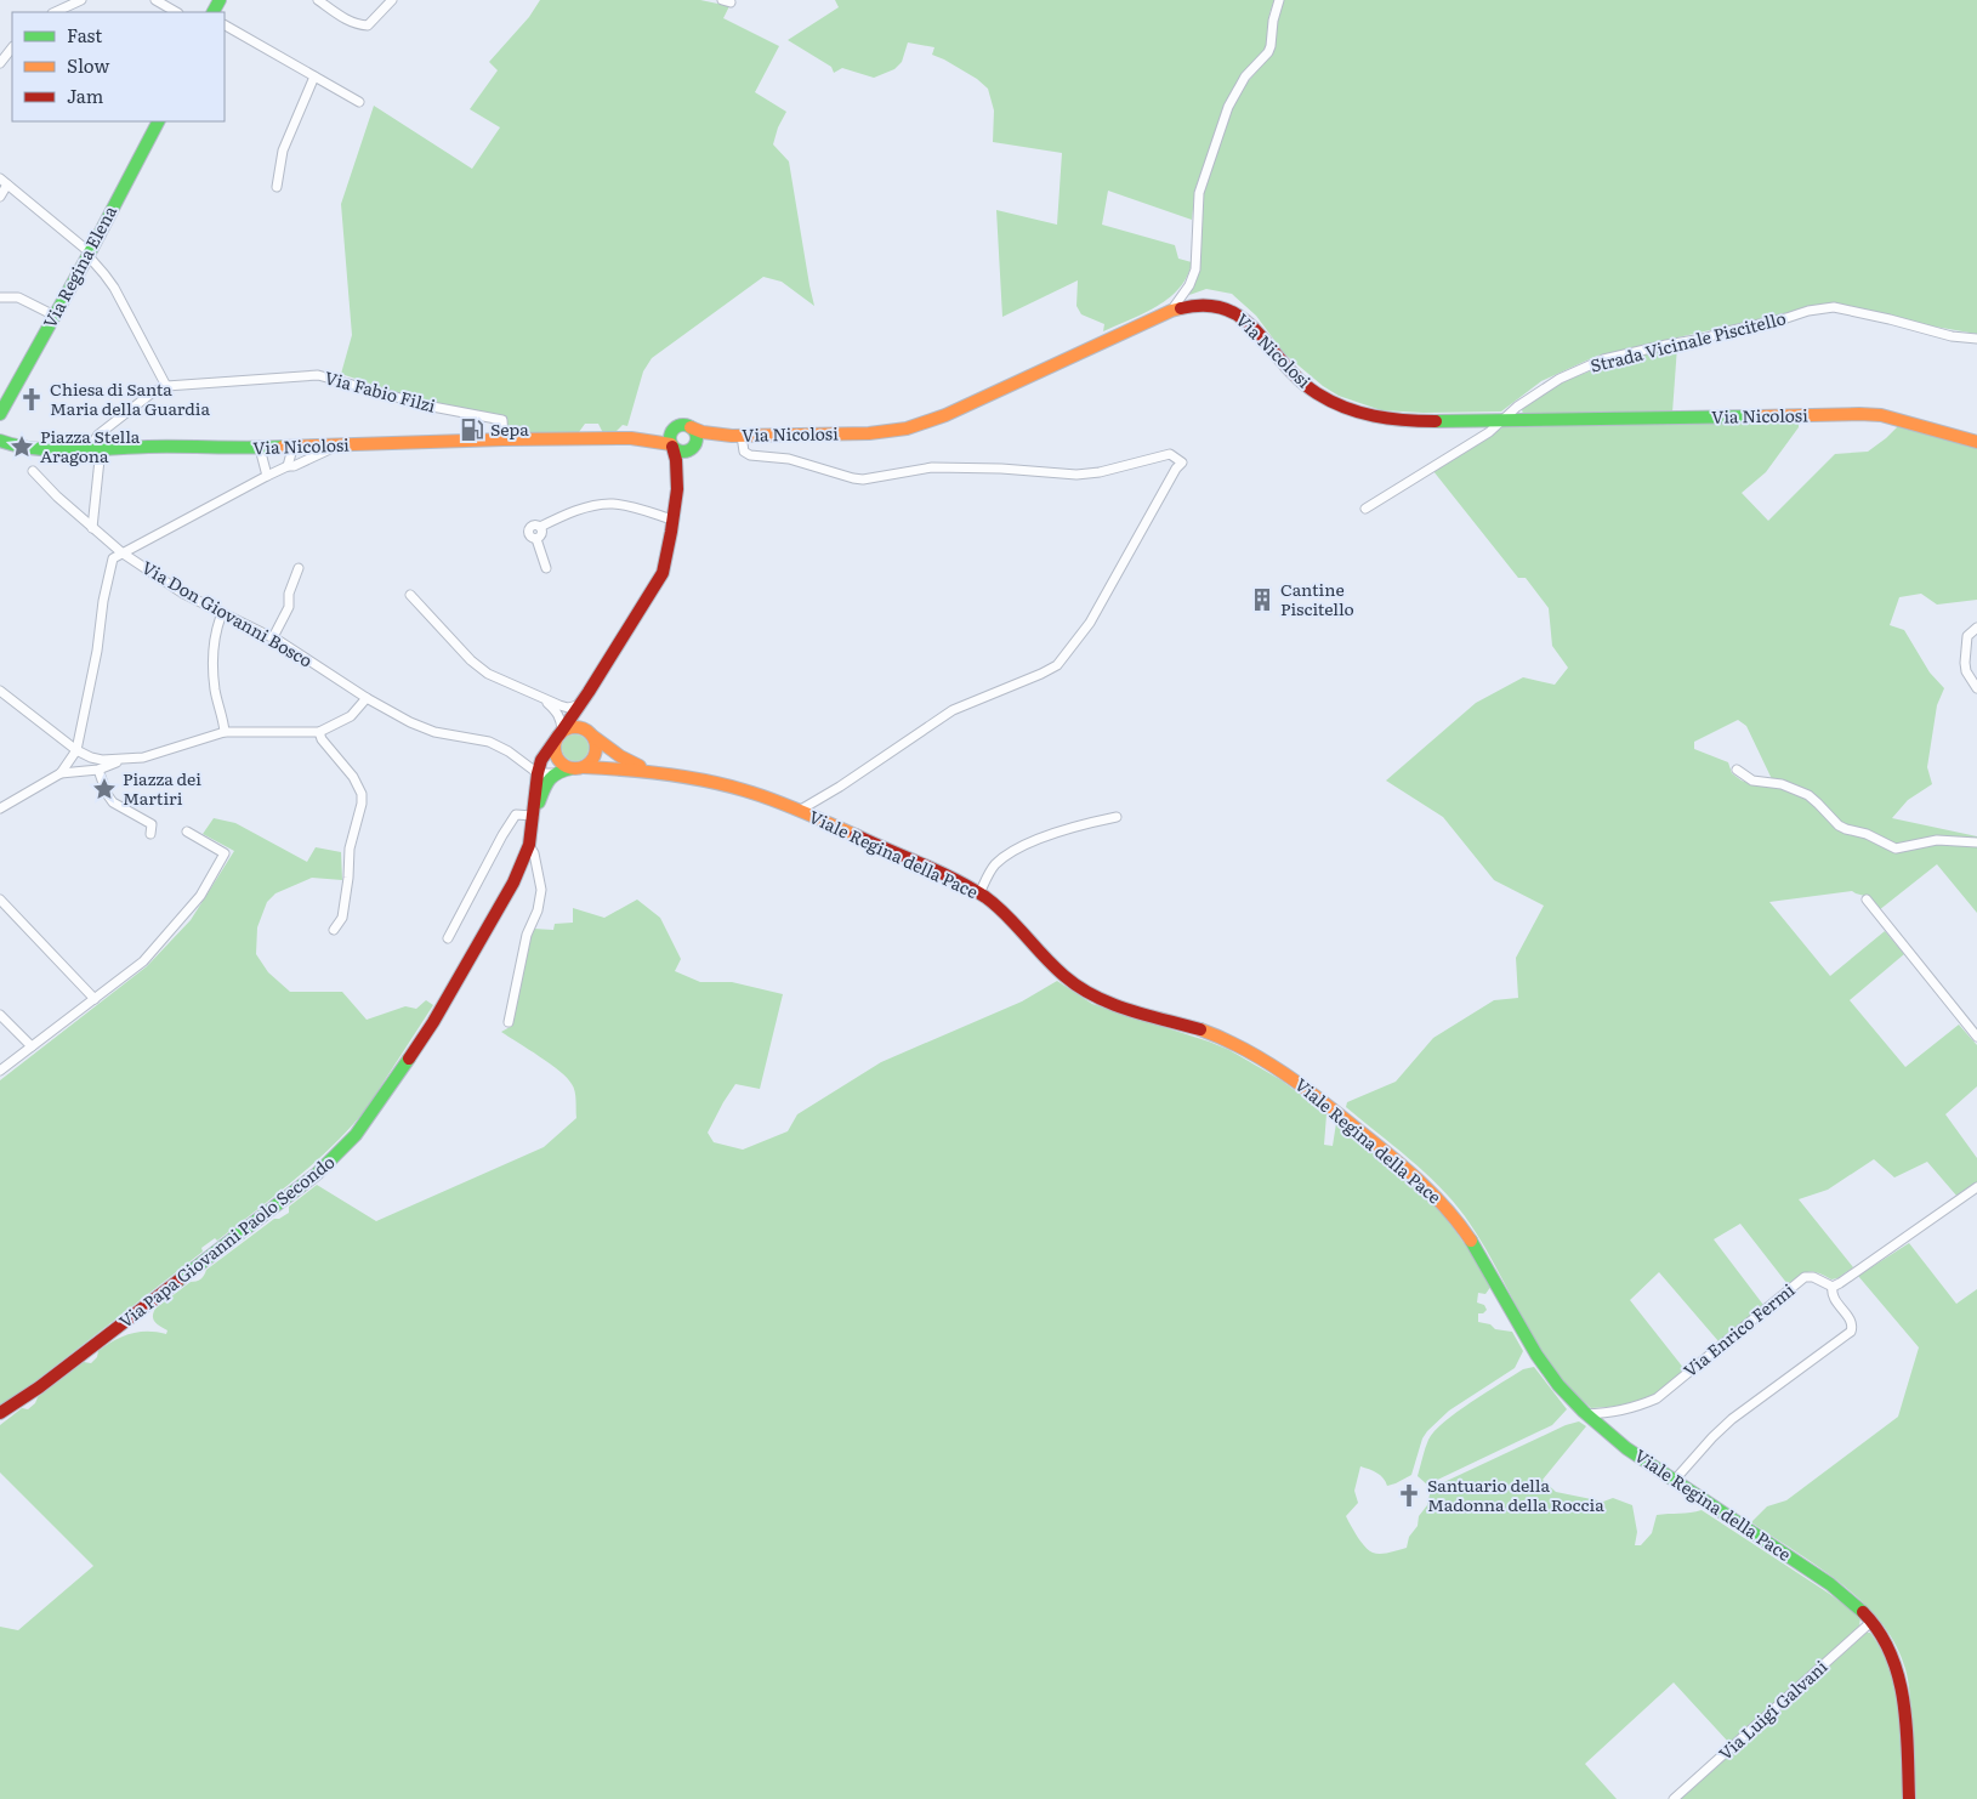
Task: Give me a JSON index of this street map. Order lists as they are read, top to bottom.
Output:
{
  "streets": {
    "main road": [
      "Via Regina Elena",
      "Via Nicolosi",
      "Viale Regina della Pace",
      "Via Papa Giovanni Paolo Secondo"
    ],
    "street": [
      "Strada Vicinale Piscitello",
      "Via Fabio Filzi",
      "Via Don Giovanni Bosco",
      "Via Enrico Fermi",
      "Via Luigi Galvani"
    ]
  },
  "crossings": [
    ["Strada Vicinale Piscitello", "Via Nicolosi"],
    ["Via Nicolosi", "Via Fabio Filzi"],
    ["Viale Regina della Pace", "Via Enrico Fermi"],
    ["Viale Regina della Pace", "Via Luigi Galvani"]
  ],
  "places": {
    "church": ["Chiesa di Santa Maria della Guardia", "Santuario della Madonna della Roccia"],
    "fuel station": ["Sepa"],
    "place": ["Piazza Stella Aragona", "Piazza dei Martiri"],
    "building": ["Cantine Piscitello"]
  },
  "legend": ["Fast", "Slow", "Jam"]
}
